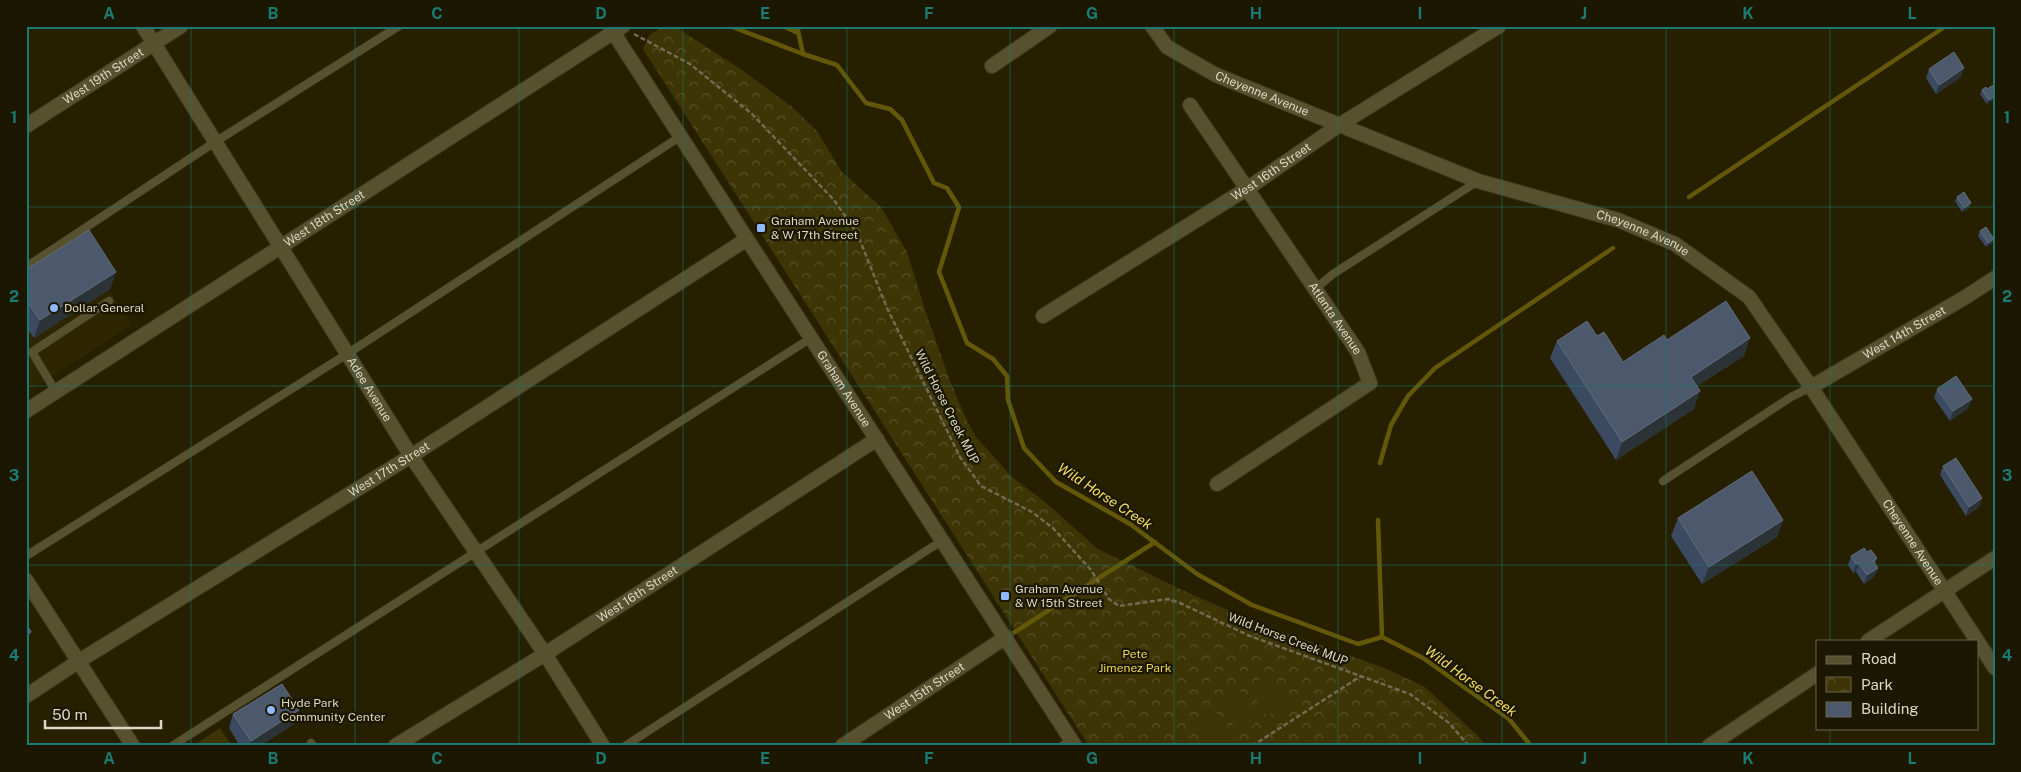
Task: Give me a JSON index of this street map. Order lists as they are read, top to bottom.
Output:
{
  "streets": {
    "street": [
      "West 19th Street",
      "Cheyenne Avenue",
      "West 16th Street",
      "West 18th Street",
      "Atlanta Avenue",
      "West 14th Street",
      "Adee Avenue",
      "Graham Avenue",
      "West 17th Street",
      "West 15th Street"
    ],
    "path": ["Wild Horse Creek MUP"]
  },
  "crossings": [
    ["West 19th Street", "Adee Avenue"],
    ["Cheyenne Avenue", "West 16th Street"],
    ["Cheyenne Avenue", "West 14th Street"],
    ["West 16th Street", "Atlanta Avenue"],
    ["West 16th Street", "Adee Avenue"],
    ["West 16th Street", "Graham Avenue"],
    ["West 18th Street", "Adee Avenue"],
    ["West 18th Street", "Graham Avenue"],
    ["West 18th Street", "Wild Horse Creek MUP"],
    ["Adee Avenue", "West 17th Street"],
    ["Graham Avenue", "Wild Horse Creek MUP"],
    ["Graham Avenue", "West 17th Street"],
    ["Graham Avenue", "West 15th Street"]
  ],
  "water": ["Wild Horse Creek"],
  "parks": ["Pete Jimenez Park"],
  "places": {
    "transit": ["Graham Avenue & W 17th Street", "Graham Avenue & W 15th Street"],
    "other": ["Dollar General", "Hyde Park Community Center"]
  },
  "legend": ["Road", "Park", "Building"],
  "scale_bar": "50 m",
  "grid": {
    "columns": [
      "A",
      "B",
      "C",
      "D",
      "E",
      "F",
      "G",
      "H",
      "I",
      "J",
      "K",
      "L"
    ],
    "rows": [
      "1",
      "2",
      "3",
      "4"
    ]
  }
}
